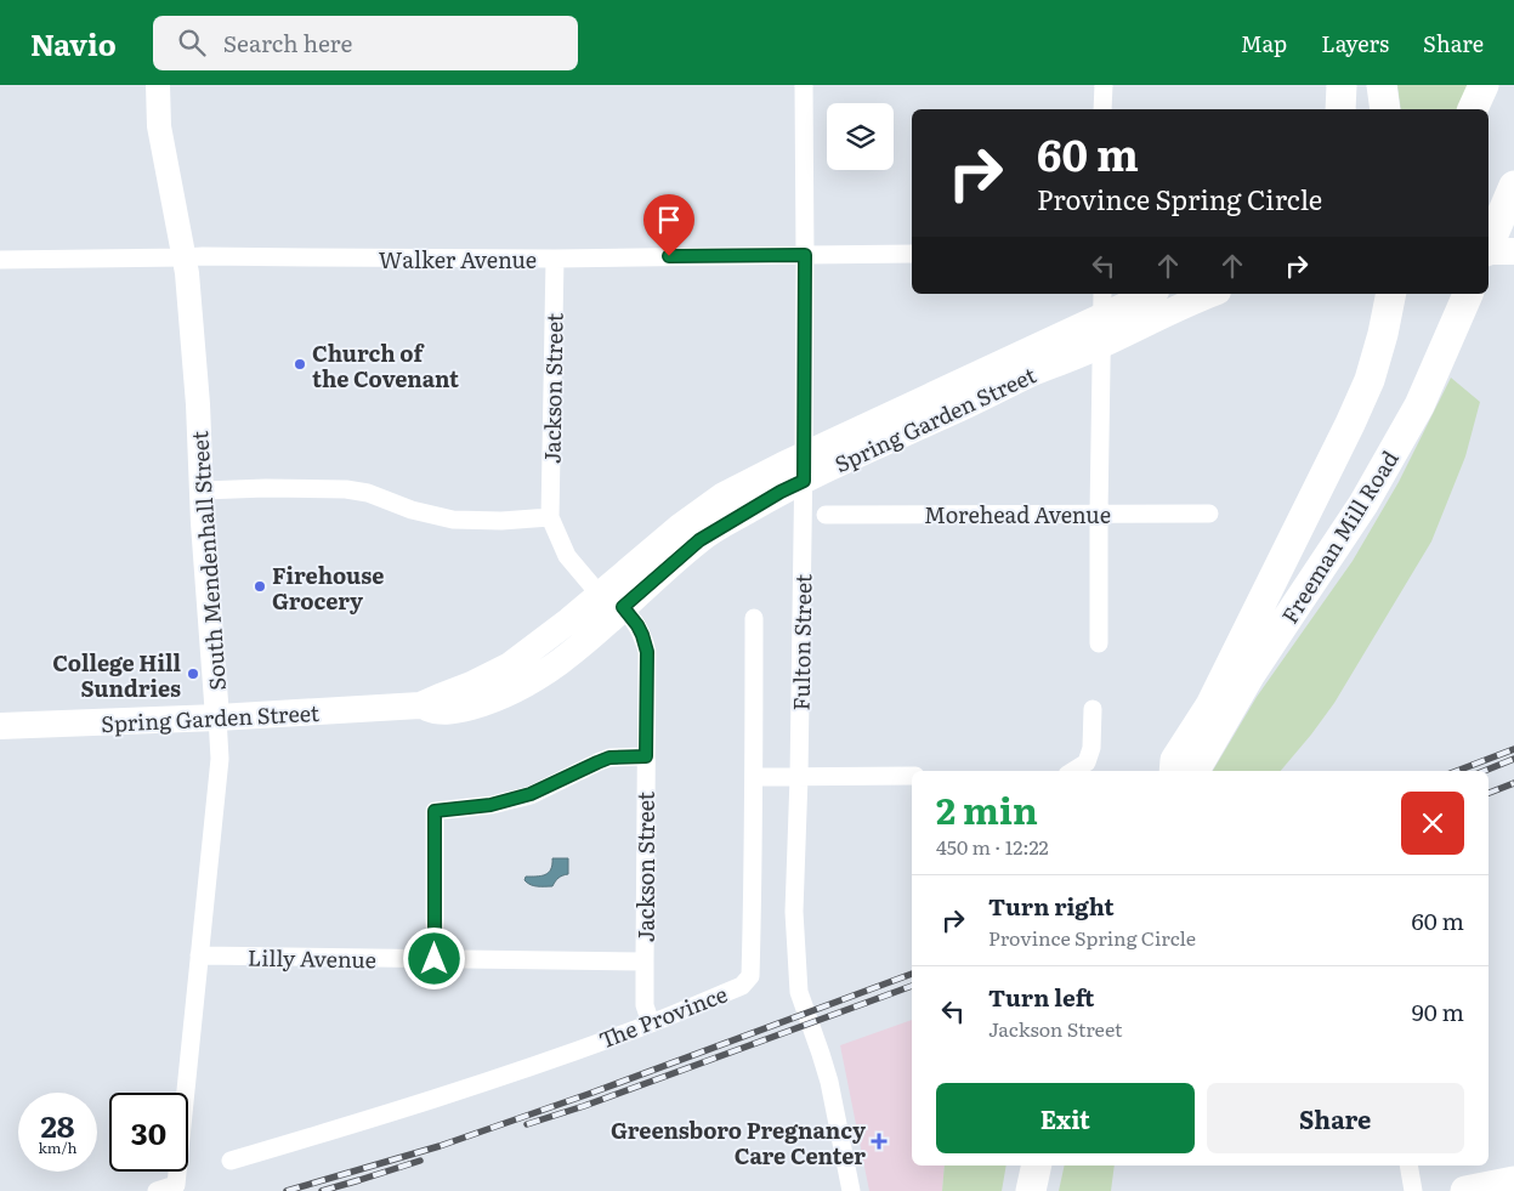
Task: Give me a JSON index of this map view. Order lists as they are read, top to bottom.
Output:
{
  "streets": {
    "main road": ["Spring Garden Street", "Freeman Mill Road"],
    "street": [
      "Walker Avenue",
      "Jackson Street",
      "Morehead Avenue",
      "South Mendenhall Street",
      "Fulton Street",
      "Lilly Avenue",
      "The Province"
    ]
  },
  "crossings": [
    ["Walker Avenue", "Jackson Street"],
    ["Walker Avenue", "South Mendenhall Street"],
    ["Walker Avenue", "Fulton Street"],
    ["Jackson Street", "Spring Garden Street"],
    ["Jackson Street", "Lilly Avenue"],
    ["Jackson Street", "The Province"],
    ["Spring Garden Street", "South Mendenhall Street"],
    ["Spring Garden Street", "Fulton Street"],
    ["South Mendenhall Street", "Lilly Avenue"]
  ],
  "places": {
    "other": ["Church of the Covenant", "Firehouse Grocery", "College Hill Sundries"],
    "health": ["Greensboro Pregnancy Care Center"]
  },
  "page": {
    "header": "Navio",
    "search": "Search here",
    "nav": ["Map", "Layers", "Share"],
    "turn": ["60 m", "Province Spring Circle"],
    "heading": ["2 min", "450 m · 12:22"],
    "list": [
      {
        "name": "Turn right",
        "note": "Province Spring Circle",
        "value": "60 m"
      },
      {
        "name": "Turn left",
        "note": "Jackson Street",
        "value": "90 m"
      }
    ],
    "buttons": ["Exit", "Share"],
    "speed": "28 km/h",
    "limit": "30"
  }
}
